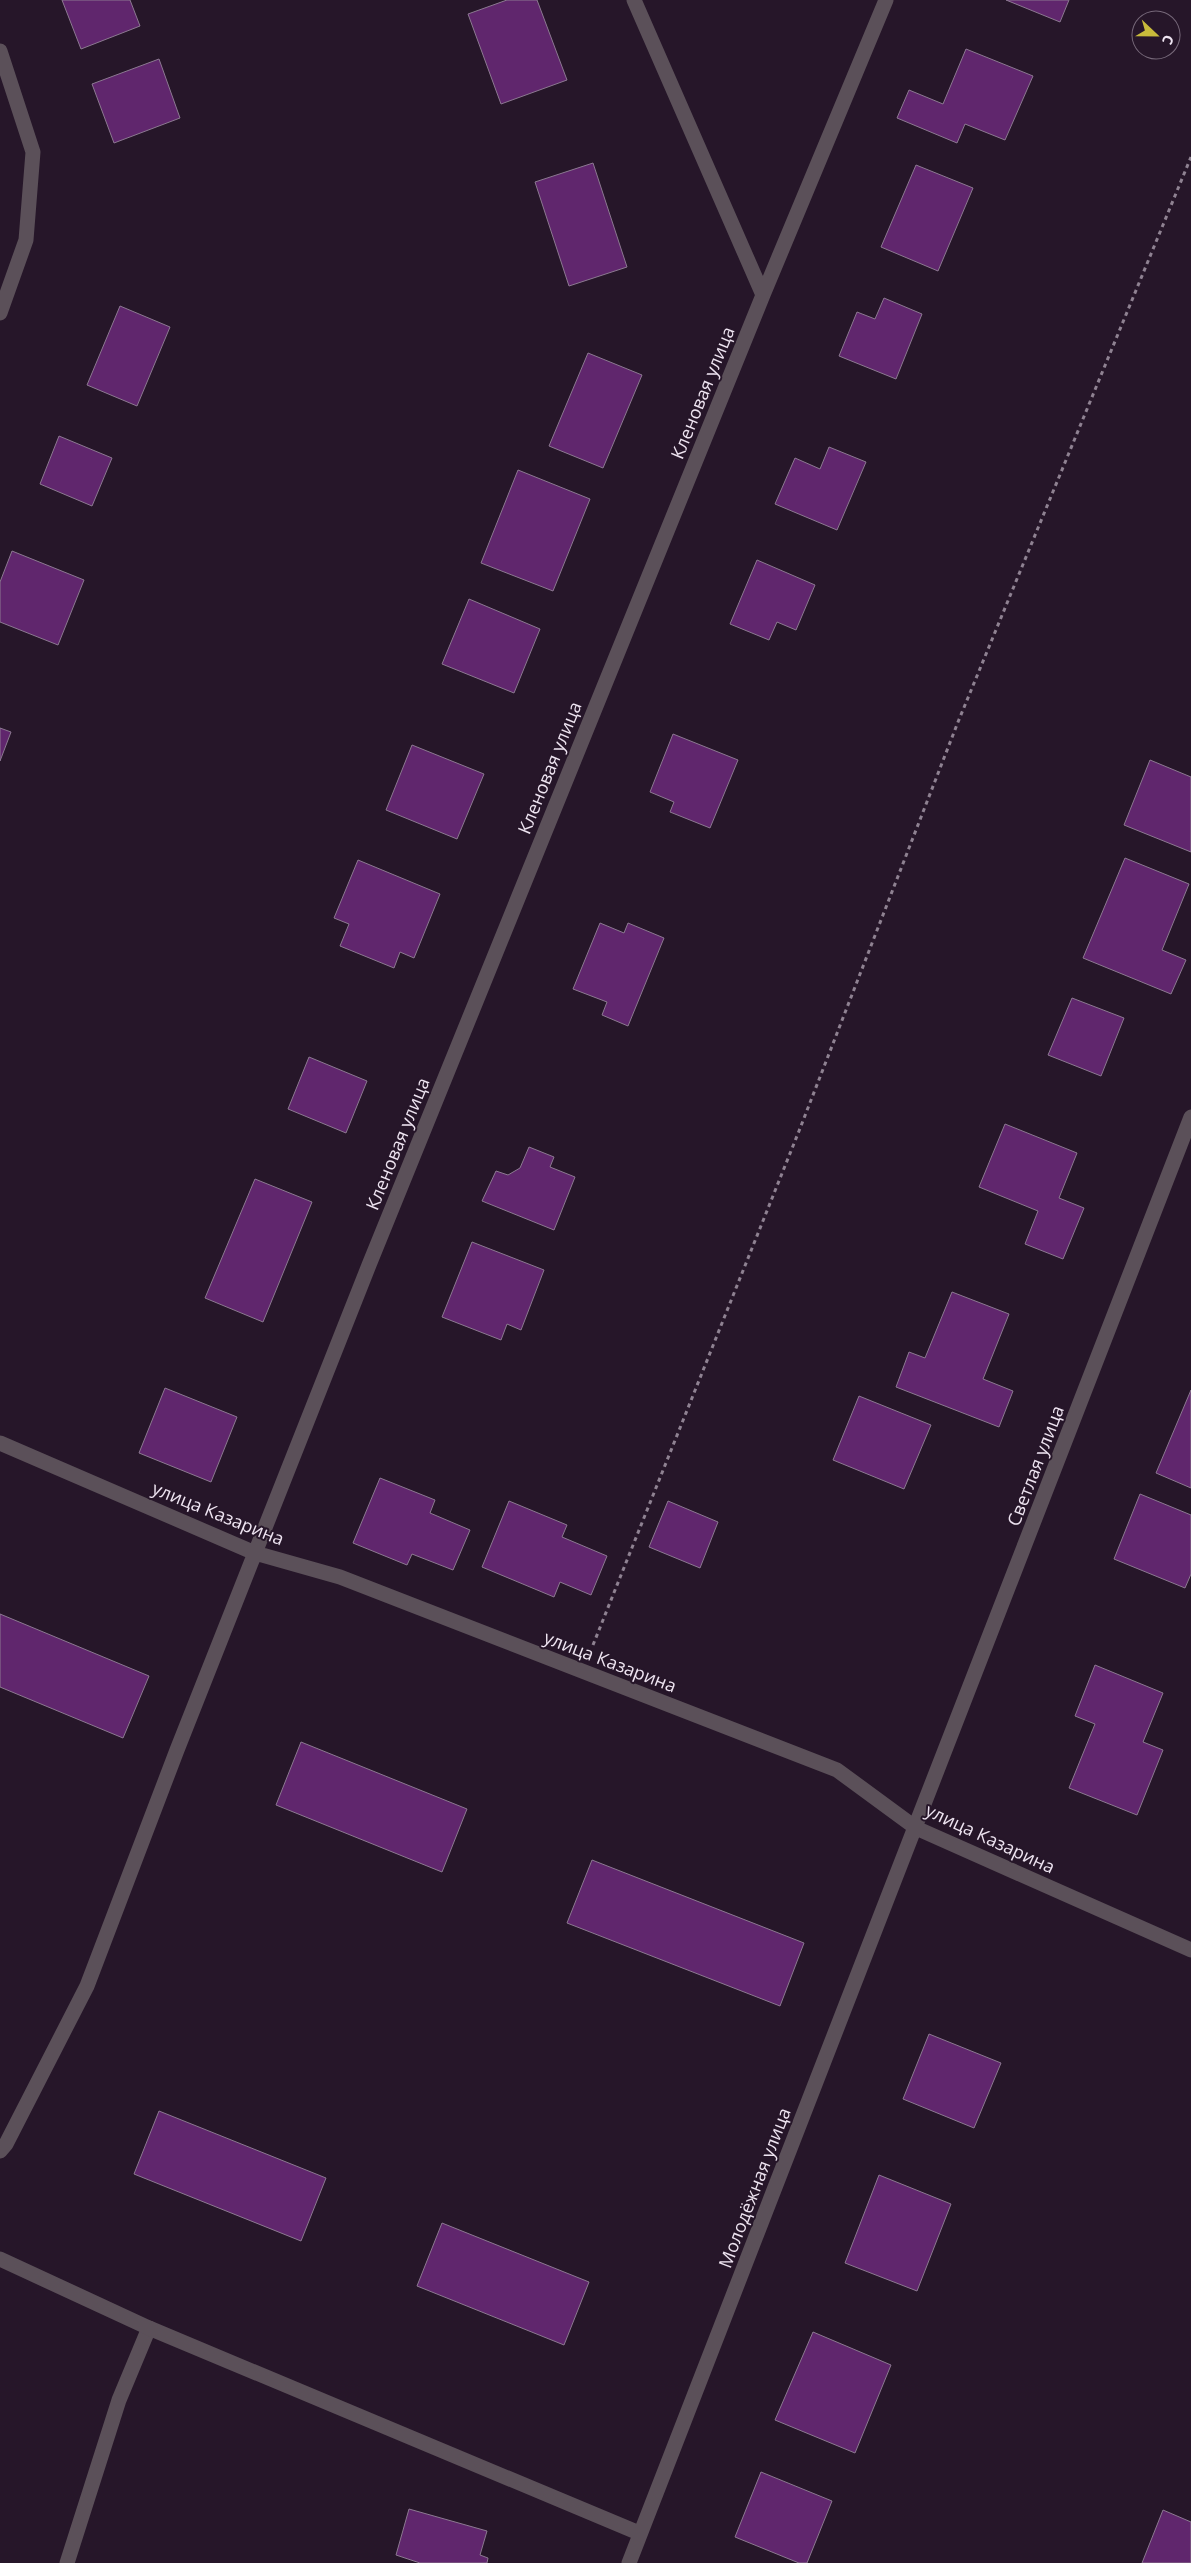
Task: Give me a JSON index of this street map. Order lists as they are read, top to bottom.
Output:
{
  "streets": {
    "street": [
      "Кленовая улица",
      "Светлая улица",
      "улица Казарина",
      "Молодёжная улица"
    ]
  },
  "crossings": [
    ["Кленовая улица", "улица Казарина"],
    ["Светлая улица", "улица Казарина"],
    ["Светлая улица", "Молодёжная улица"],
    ["улица Казарина", "Молодёжная улица"]
  ],
  "north": "right"
}
